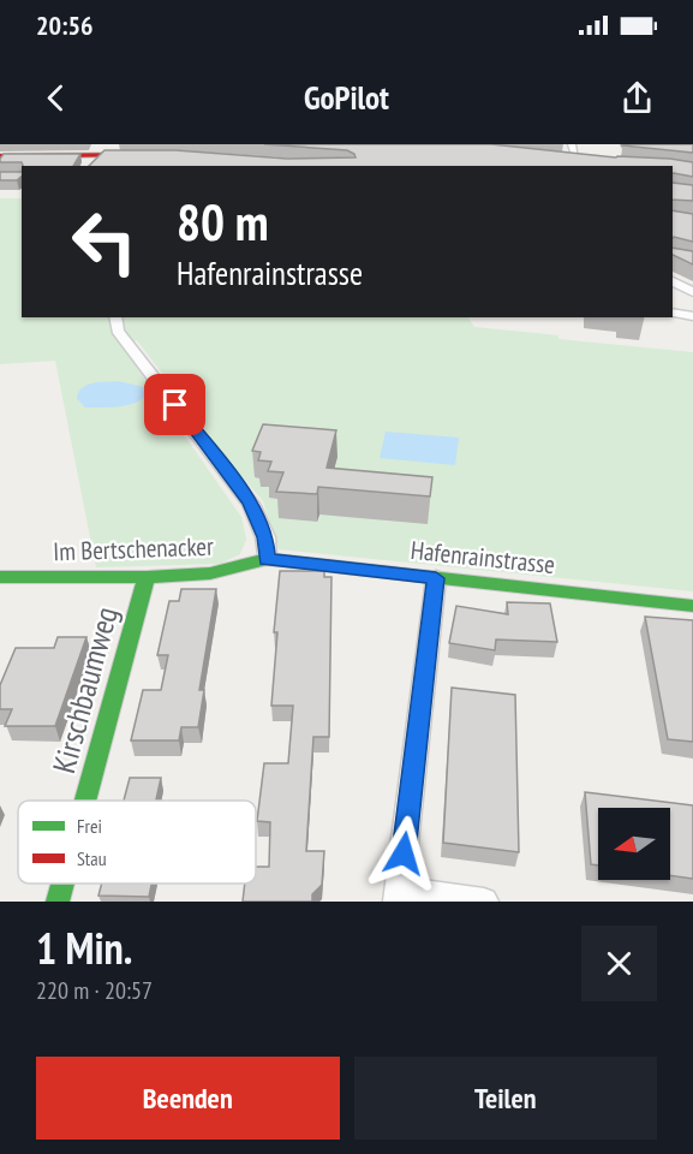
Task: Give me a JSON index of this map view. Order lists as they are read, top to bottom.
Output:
{
  "streets": {
    "street": ["Im Bertschenacker", "Hafenrainstrasse", "Kirschbaumweg"]
  },
  "crossings": [
    ["Im Bertschenacker", "Hafenrainstrasse"],
    ["Im Bertschenacker", "Kirschbaumweg"]
  ],
  "legend": ["Frei", "Stau"],
  "north": "left",
  "page": {
    "status": "20:56",
    "header": "GoPilot",
    "turn": ["80 m", "Hafenrainstrasse"],
    "heading": ["1 Min.", "220 m · 20:57"],
    "buttons": ["Beenden", "Teilen"]
  }
}
